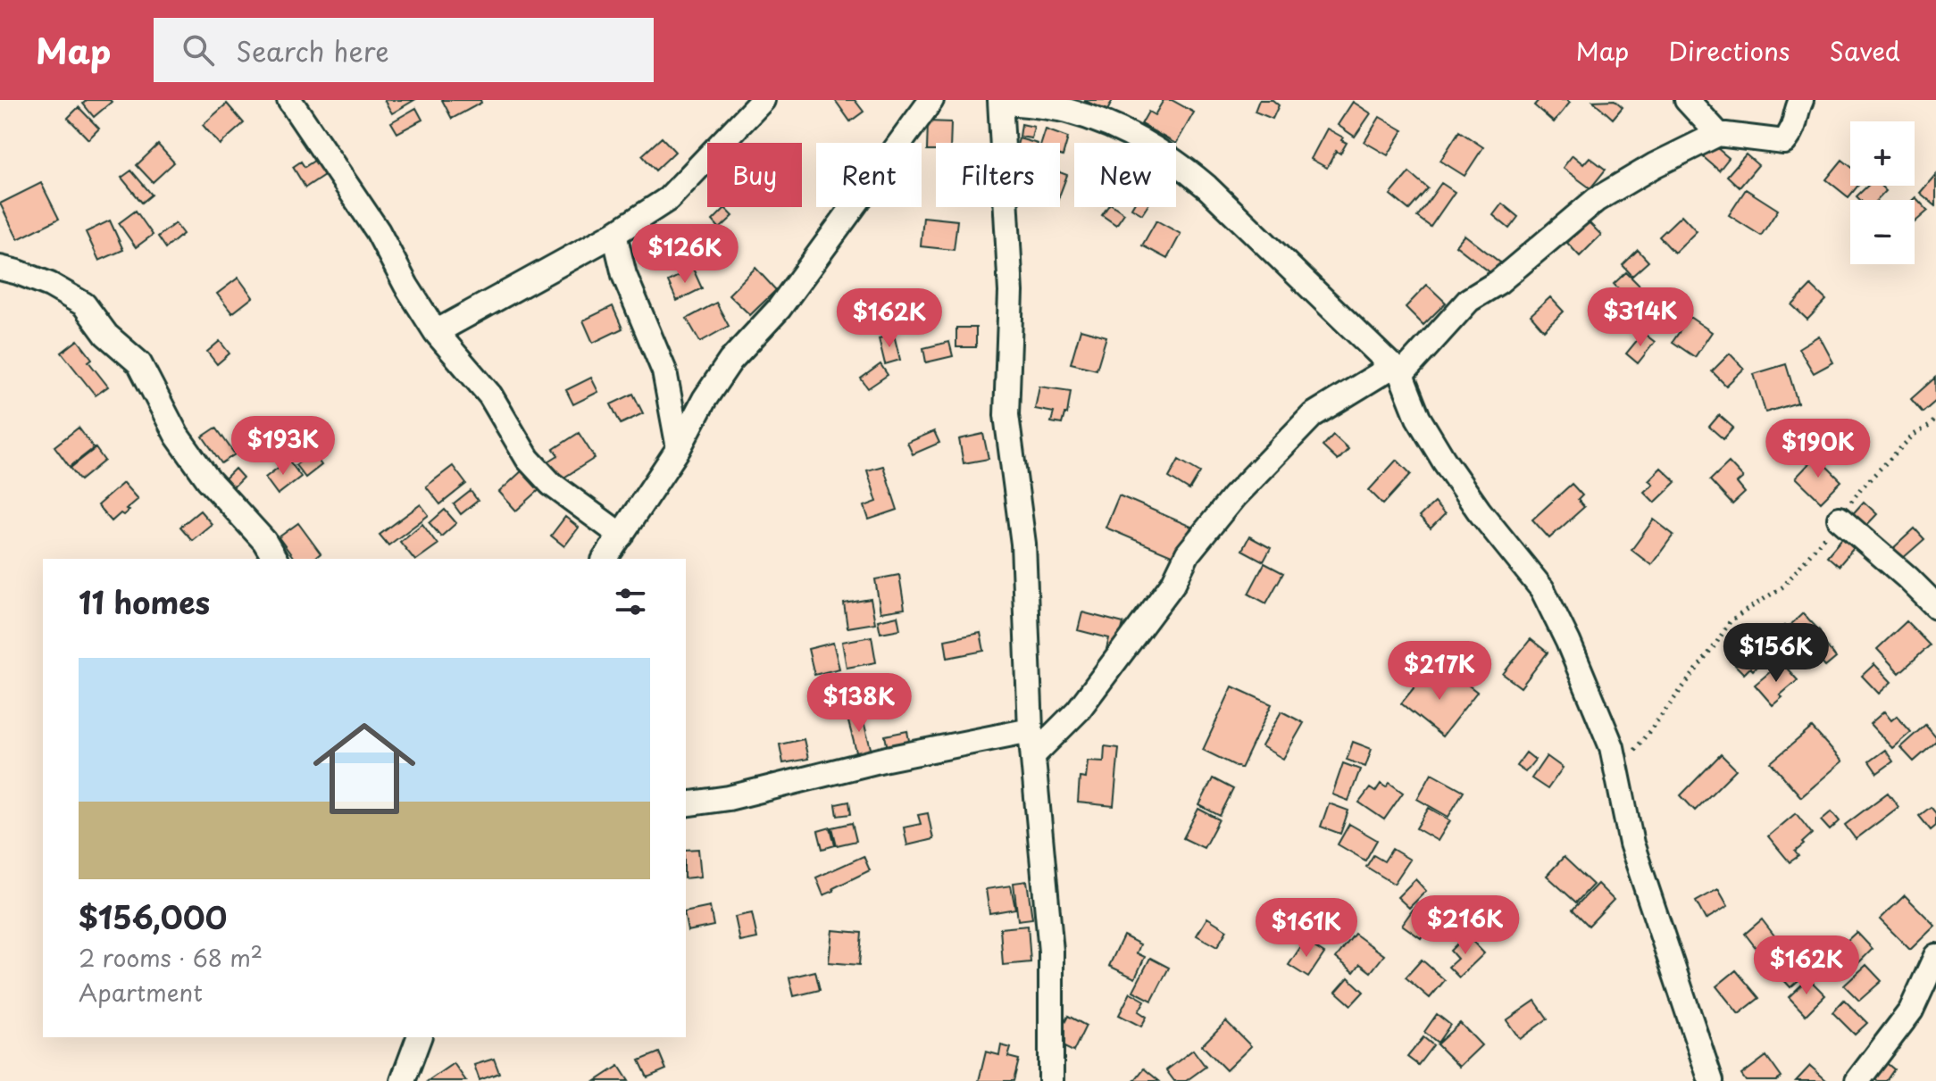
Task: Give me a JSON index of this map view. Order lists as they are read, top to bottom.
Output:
{
  "page": {
    "header": "Map",
    "search": "Search here",
    "nav": ["Map", "Directions", "Saved"],
    "map_buttons": ["+", "−"],
    "chip": [
      "Buy",
      "Rent",
      "Filters",
      "New"
    ],
    "price": [
      "$126K",
      "$314K",
      "$162K",
      "$193K",
      "$190K",
      "$156K",
      "$217K",
      "$138K",
      "$216K",
      "$161K",
      "$162K"
    ],
    "heading": "11 homes",
    "list": [
      {
        "name": "$156,000",
        "note": "2 rooms · 68 m² · Apartment"
      }
    ]
  }
}
